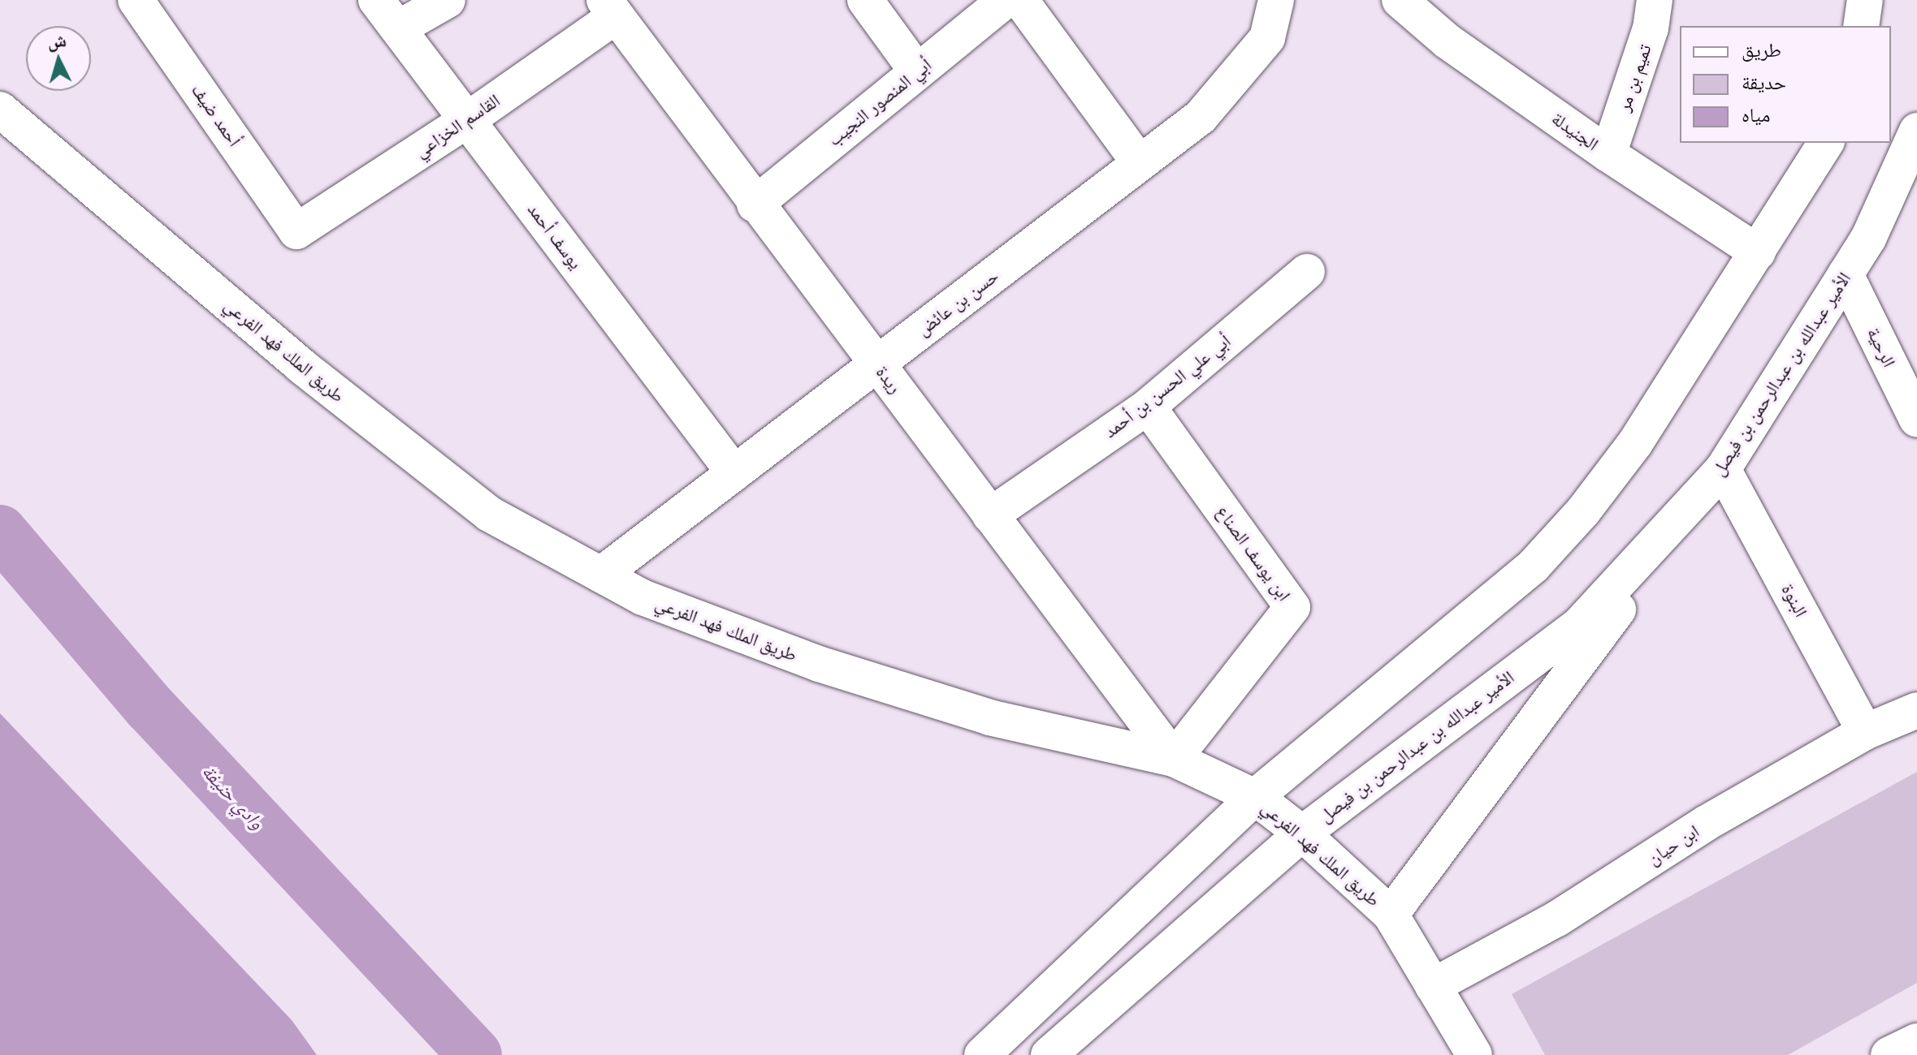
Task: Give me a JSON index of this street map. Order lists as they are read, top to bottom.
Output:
{
  "streets": {
    "main road": [
      "تميم بن مر",
      "أبي المنصور النجيب",
      "أحمد ضيف",
      "القاسم الخزاعي",
      "الجنيدلة",
      "يوسف أحمد",
      "حسن بن عائض",
      "الرحية",
      "طريق الملك فهد الفرعي",
      "الأمير عبدالله بن عبدالرحمن بن فيصل",
      "ريدة",
      "أبي علي الحسن بن أحمد",
      "ابن يوسف الصناع",
      "البنوة",
      "ابن حيان"
    ]
  },
  "crossings": [
    ["تميم بن مر", "الجنيدلة"],
    ["أبي المنصور النجيب", "ريدة"],
    ["أحمد ضيف", "القاسم الخزاعي"],
    ["القاسم الخزاعي", "يوسف أحمد"],
    ["القاسم الخزاعي", "ريدة"],
    ["يوسف أحمد", "حسن بن عائض"],
    ["حسن بن عائض", "طريق الملك فهد الفرعي"],
    ["حسن بن عائض", "ريدة"],
    ["الرحية", "الأمير عبدالله بن عبدالرحمن بن فيصل"],
    ["طريق الملك فهد الفرعي", "الأمير عبدالله بن عبدالرحمن بن فيصل"],
    ["طريق الملك فهد الفرعي", "ريدة"],
    ["طريق الملك فهد الفرعي", "ابن يوسف الصناع"],
    ["طريق الملك فهد الفرعي", "ابن حيان"],
    ["الأمير عبدالله بن عبدالرحمن بن فيصل", "البنوة"],
    ["ريدة", "أبي علي الحسن بن أحمد"],
    ["ريدة", "ابن يوسف الصناع"],
    ["أبي علي الحسن بن أحمد", "ابن يوسف الصناع"],
    ["البنوة", "ابن حيان"]
  ],
  "water": ["وادي حنيفة"],
  "legend": ["طريق", "حديقة", "مياه"],
  "north": "top"
}
